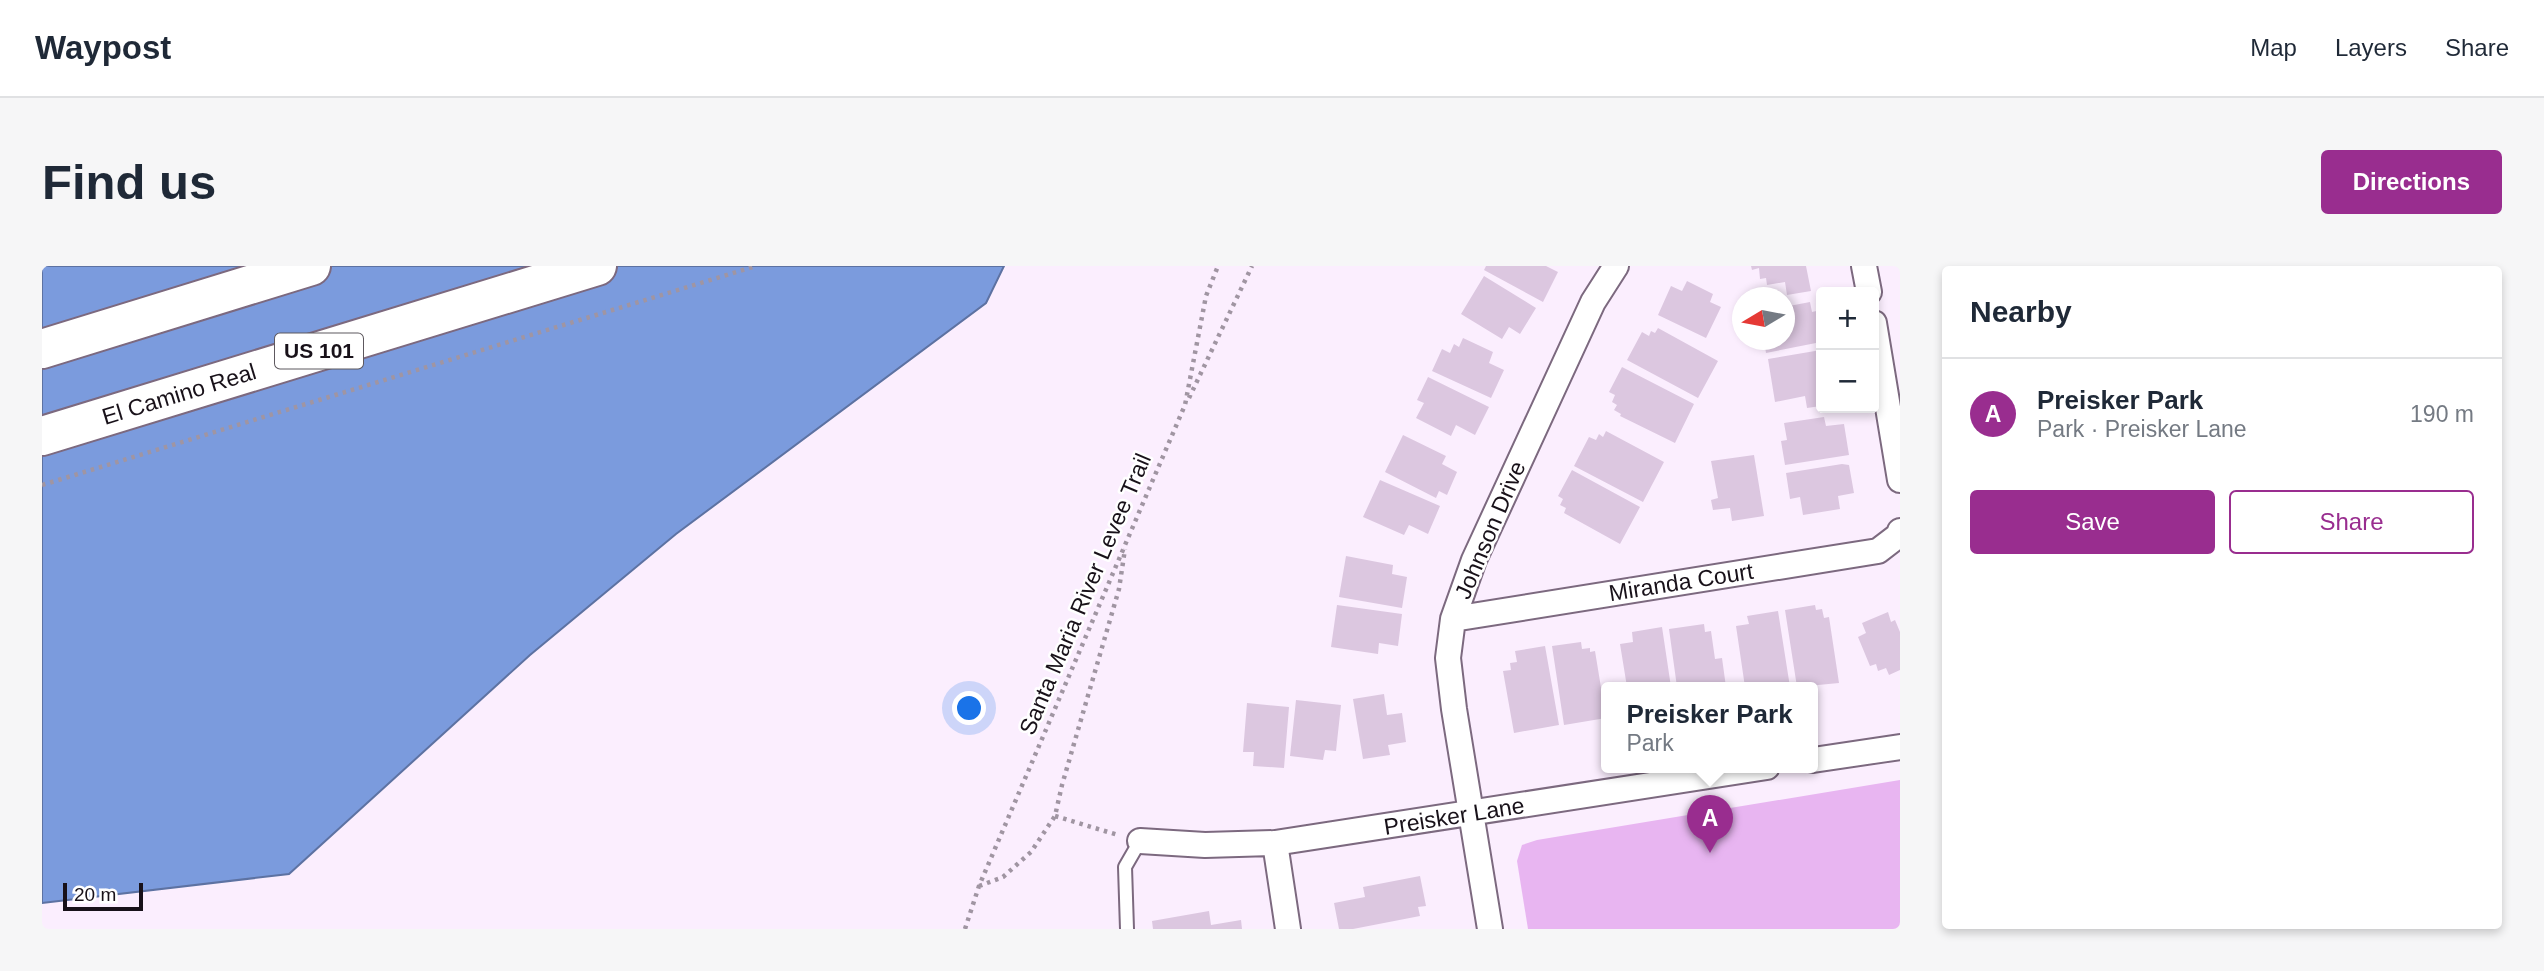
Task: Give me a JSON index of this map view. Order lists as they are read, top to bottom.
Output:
{
  "streets": {
    "highway": ["US 101", "El Camino Real"],
    "street": ["Johnson Drive", "Miranda Court", "Preisker Lane"],
    "path": ["Santa Maria River Levee Trail"]
  },
  "crossings": [
    ["Johnson Drive", "Miranda Court"],
    ["Johnson Drive", "Preisker Lane"]
  ],
  "scale_bar": "20 m",
  "north": "left",
  "page": {
    "header": "Waypost",
    "nav": ["Map", "Layers", "Share"],
    "buttons": [
      "Directions",
      ["Save", "Share"]
    ],
    "title": "Find us",
    "heading": "Nearby",
    "map_buttons": ["+", "−"],
    "list": [
      {
        "mark": "A",
        "name": "Preisker Park",
        "note": "Park · Preisker Lane",
        "value": "190 m"
      }
    ],
    "popup": ["Preisker Park", "Park"],
    "pins": "A",
    "scale": "20 m"
  }
}
